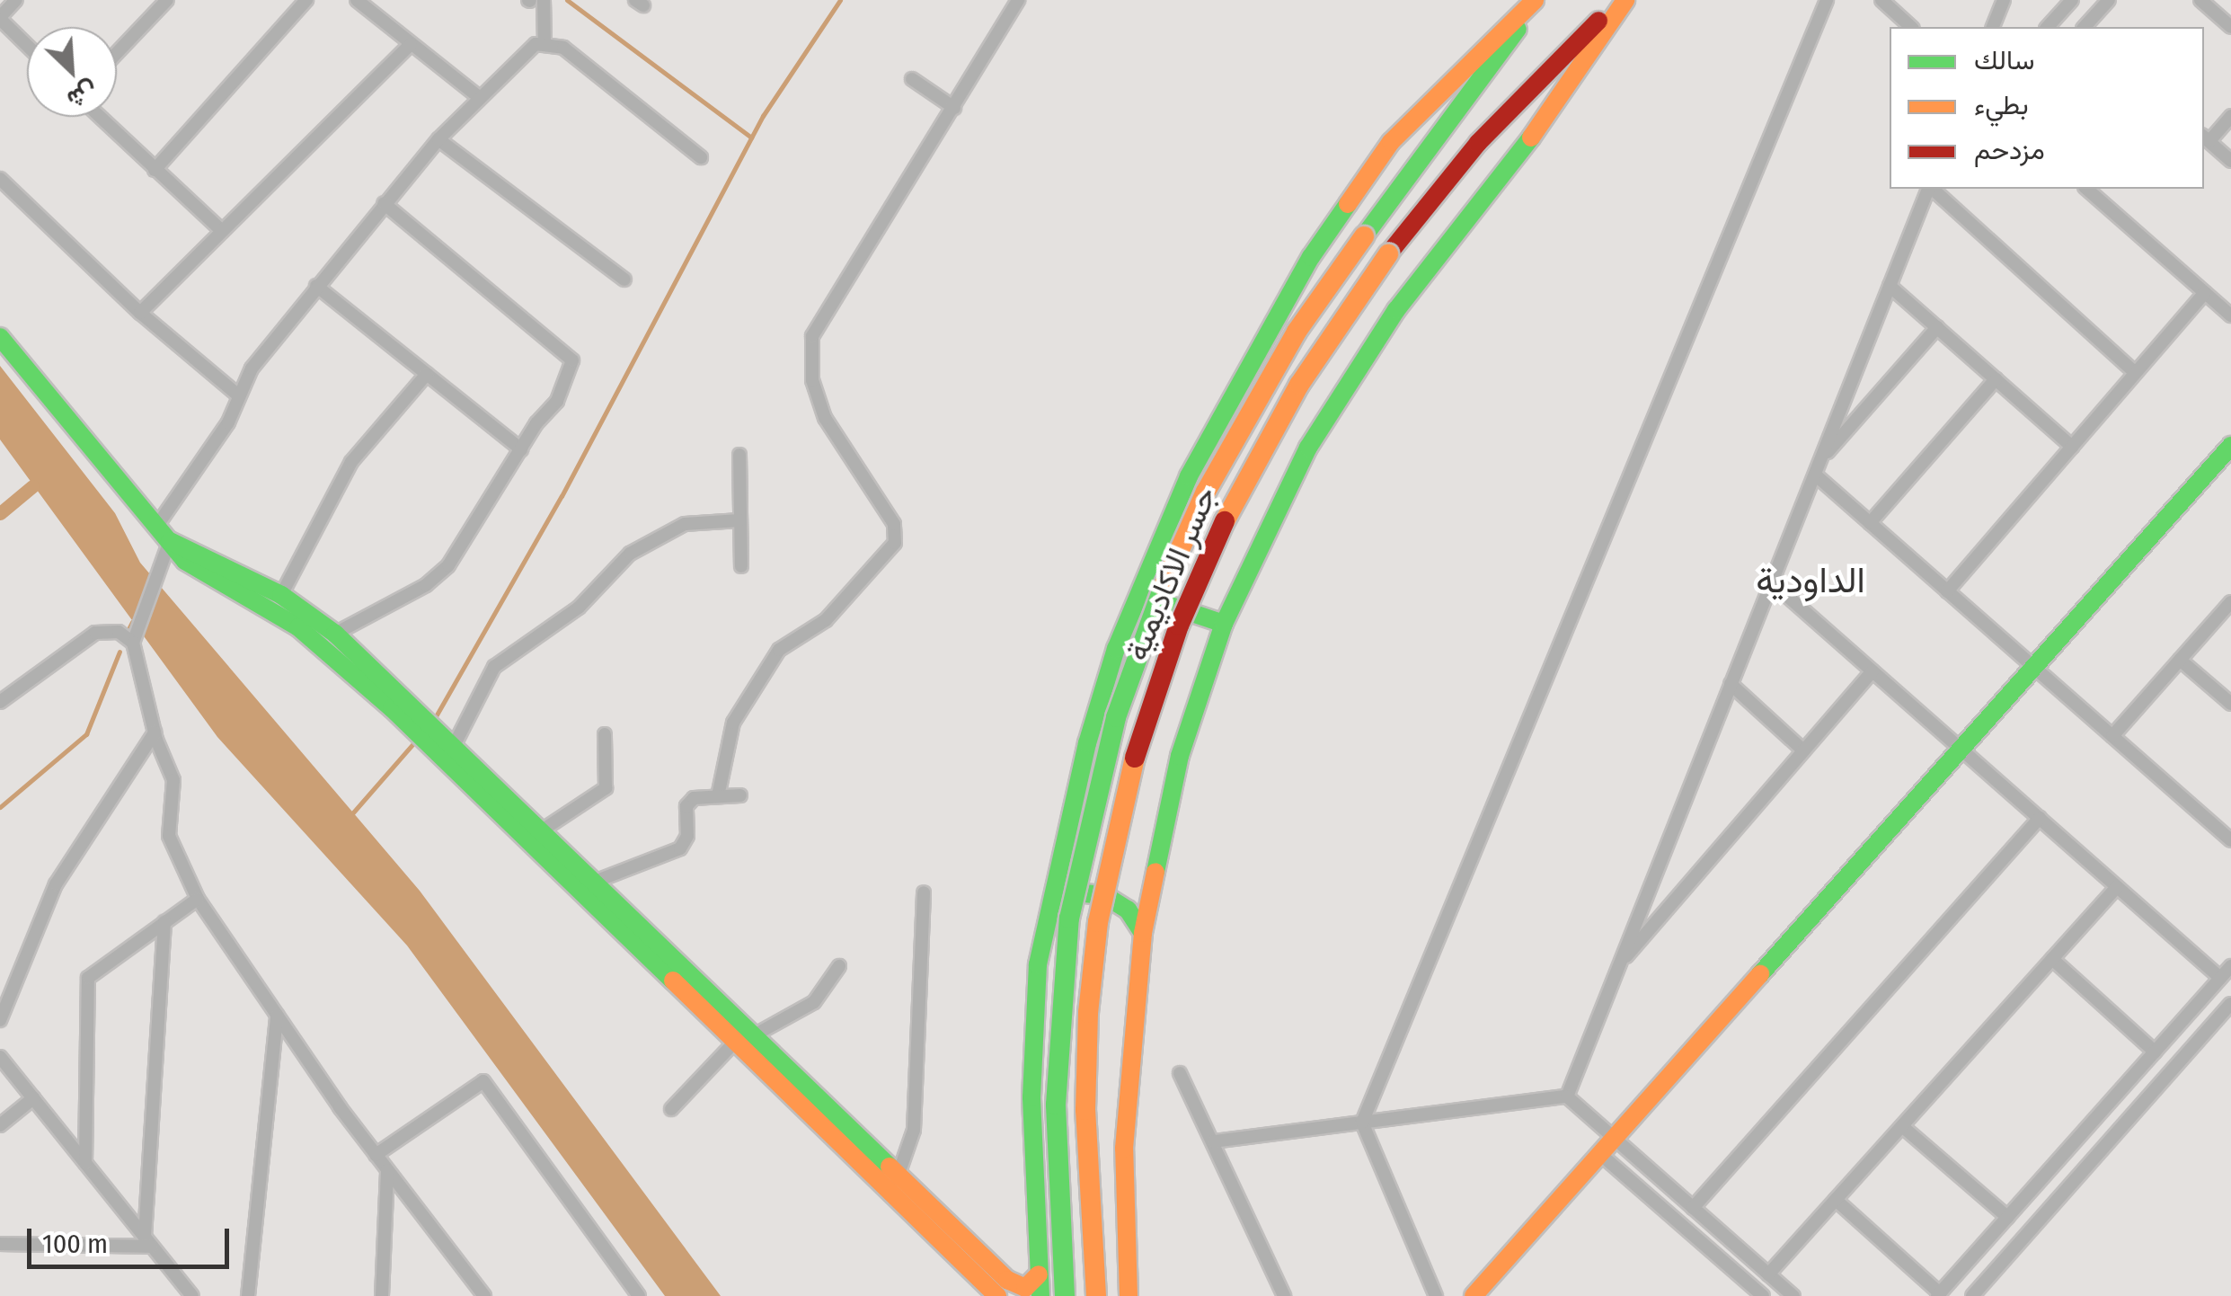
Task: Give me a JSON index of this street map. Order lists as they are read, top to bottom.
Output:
{
  "streets": {
    "main road": ["جسر الاكاديمية"]
  },
  "districts": ["الداودية"],
  "legend": ["سالك", "بطيء", "مزدحم"],
  "scale_bar": "100 m",
  "north": "bottom right"
}
